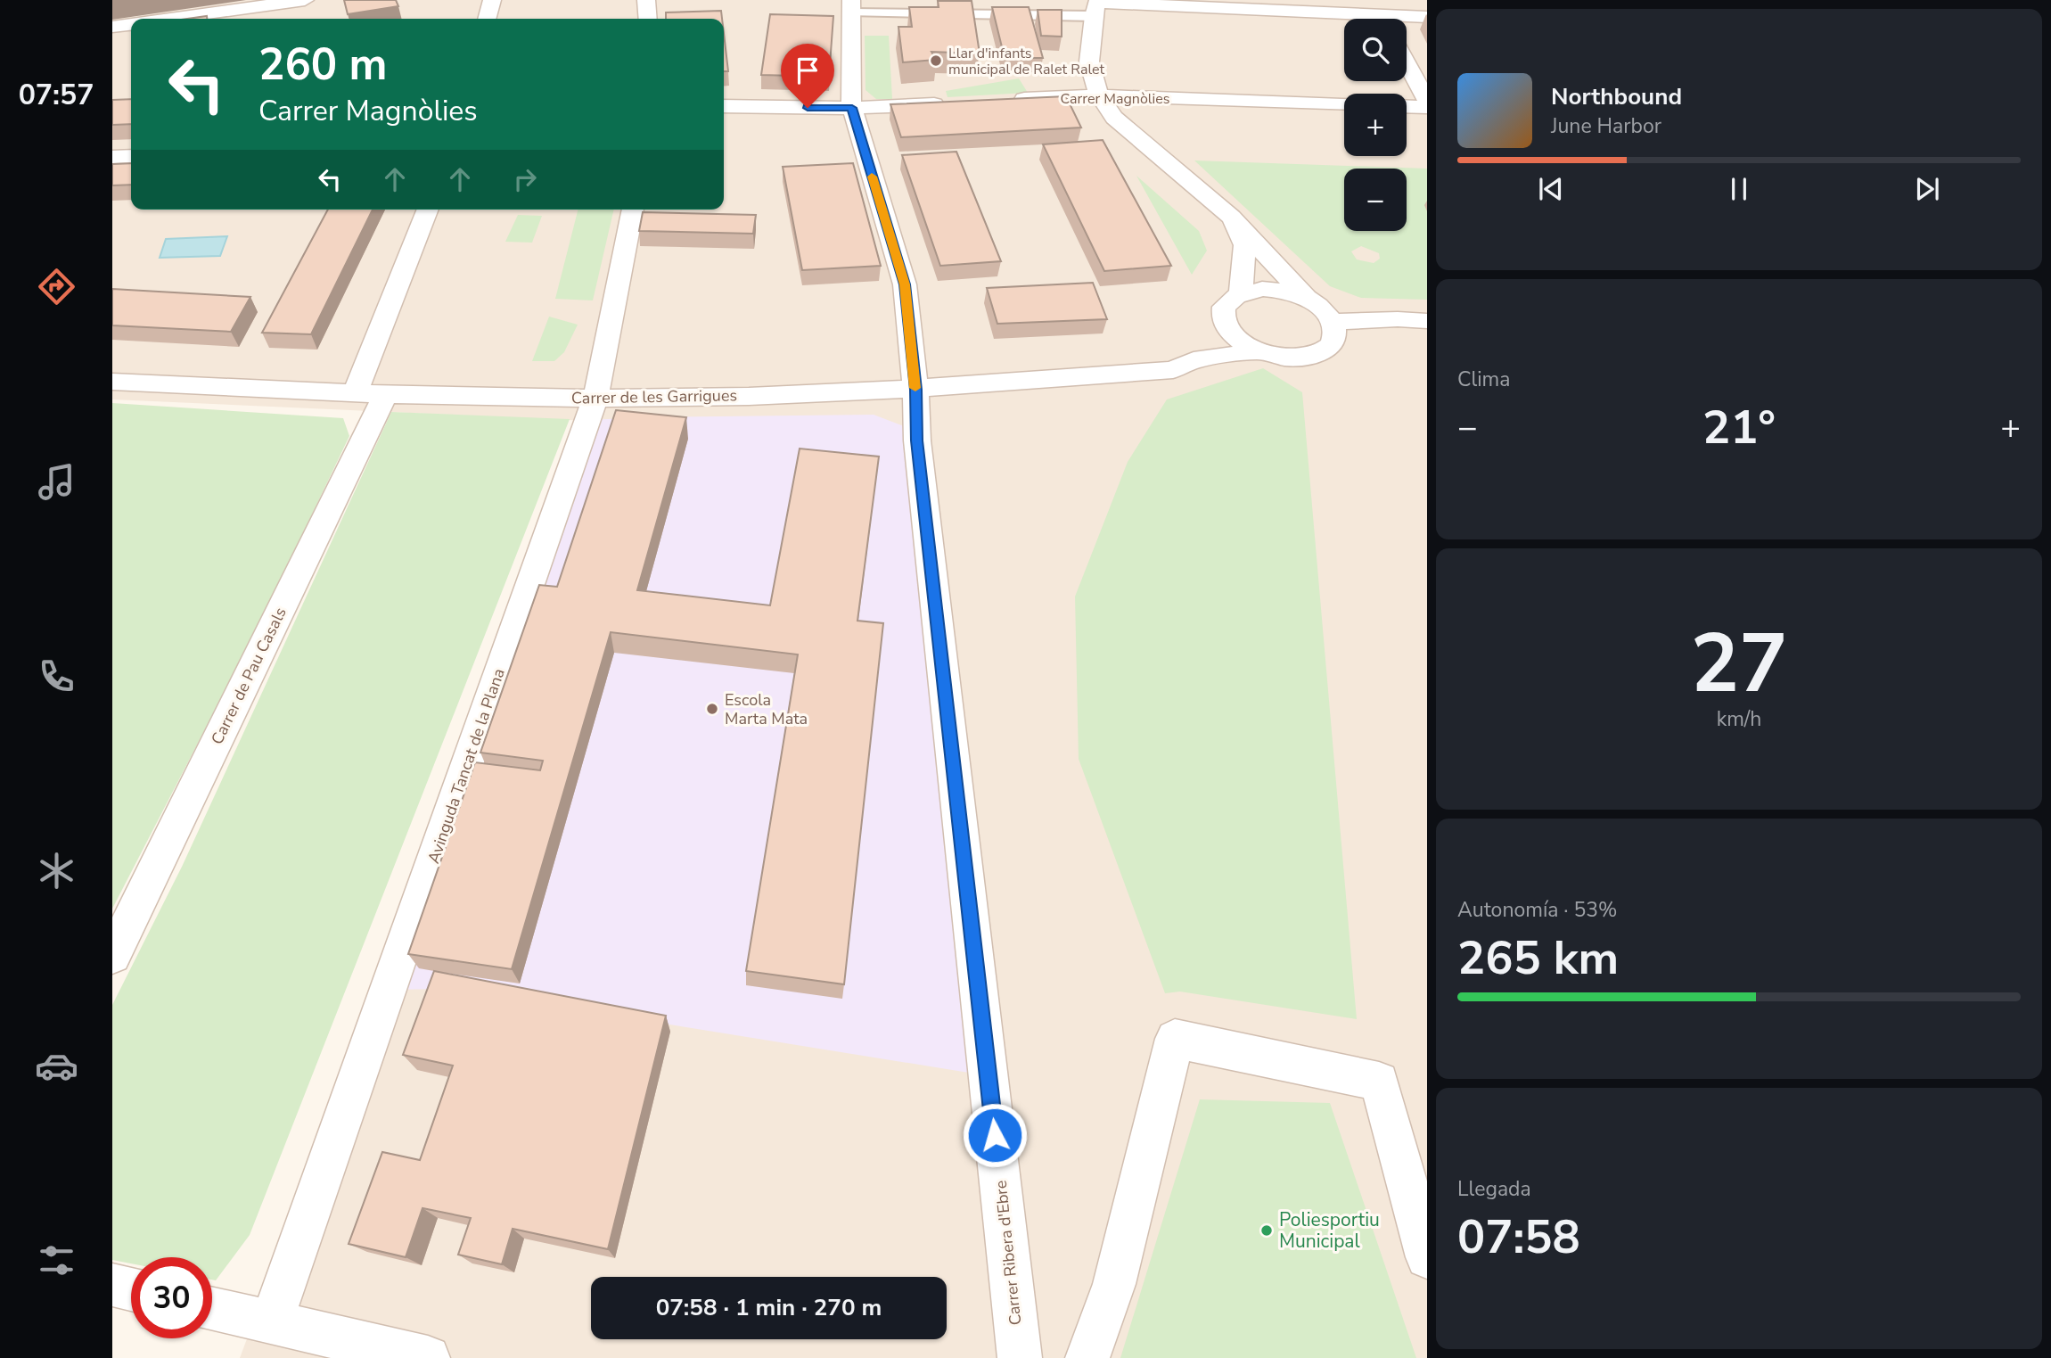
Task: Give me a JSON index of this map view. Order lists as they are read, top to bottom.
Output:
{
  "streets": {
    "street": [
      "Carrer Magnòlies",
      "Carrer de les Garrigues",
      "Carrer de Pau Casals",
      "Avinguda Tancat de la Plana",
      "Carrer Ribera d'Ebre"
    ]
  },
  "crossings": [
    ["Carrer de les Garrigues", "Carrer de Pau Casals"],
    ["Carrer de les Garrigues", "Avinguda Tancat de la Plana"],
    ["Carrer de les Garrigues", "Carrer Ribera d'Ebre"]
  ],
  "places": ["Llar d'infants municipal de Ralet Ralet", "Escola Marta Mata", "Poliesportiu Municipal"],
  "page": {
    "tabs": "07:57",
    "map_buttons": ["+", "−"],
    "turn": ["260 m", "Carrer Magnòlies"],
    "song": ["Northbound", "June Harbor"],
    "tile": [
      "Clima",
      ["27", "km/h"],
      ["Autonomía · 53%", "265 km"],
      ["Llegada", "07:58"]
    ],
    "heat": ["−", "21°", "+"],
    "limit": "30",
    "trip": "07:58 · 1 min · 270 m"
  }
}
